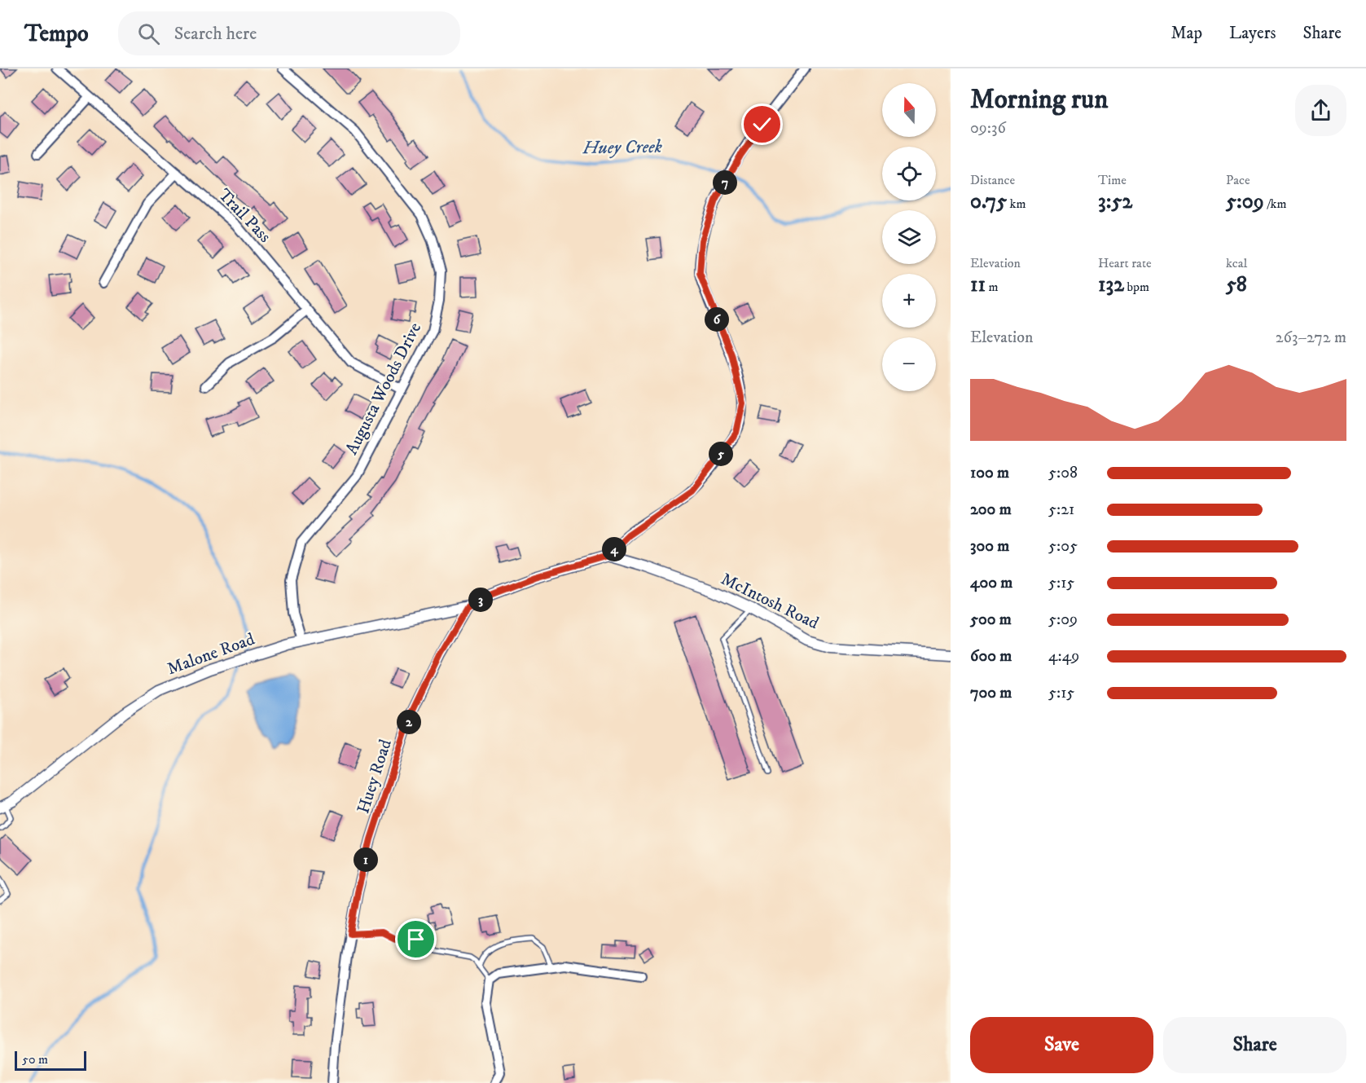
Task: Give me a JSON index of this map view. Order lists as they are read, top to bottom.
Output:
{
  "streets": {
    "street": [
      "Trail Pass",
      "Augusta Woods Drive",
      "McIntosh Road",
      "Malone Road",
      "Huey Road"
    ]
  },
  "crossings": [
    ["Trail Pass", "Augusta Woods Drive"],
    ["Augusta Woods Drive", "Malone Road"],
    ["Malone Road", "Huey Road"]
  ],
  "water": ["Huey Creek"],
  "scale_bar": "50 m",
  "north": "top",
  "page": {
    "header": "Tempo",
    "search": "Search here",
    "nav": ["Map", "Layers", "Share"],
    "heading": ["Morning run", "09:36"],
    "map_buttons": ["+", "−"],
    "stats": [
      ["Distance", "0.75 km"],
      ["Time", "3:52"],
      ["Pace", "5:09 /km"],
      ["Elevation", "11 m"],
      ["Heart rate", "132 bpm"],
      ["kcal", "58"]
    ],
    "pins": [
      "7",
      "6",
      "5",
      "4",
      "3",
      "2",
      "1"
    ],
    "chart": ["Elevation", "263–272 m"],
    "list": [
      {
        "name": "100 m",
        "note": "5:08"
      },
      {
        "name": "200 m",
        "note": "5:21"
      },
      {
        "name": "300 m",
        "note": "5:05"
      },
      {
        "name": "400 m",
        "note": "5:15"
      },
      {
        "name": "500 m",
        "note": "5:09"
      },
      {
        "name": "600 m",
        "note": "4:49"
      },
      {
        "name": "700 m",
        "note": "5:15"
      }
    ],
    "buttons": ["Save", "Share"],
    "scale": "50 m"
  }
}
